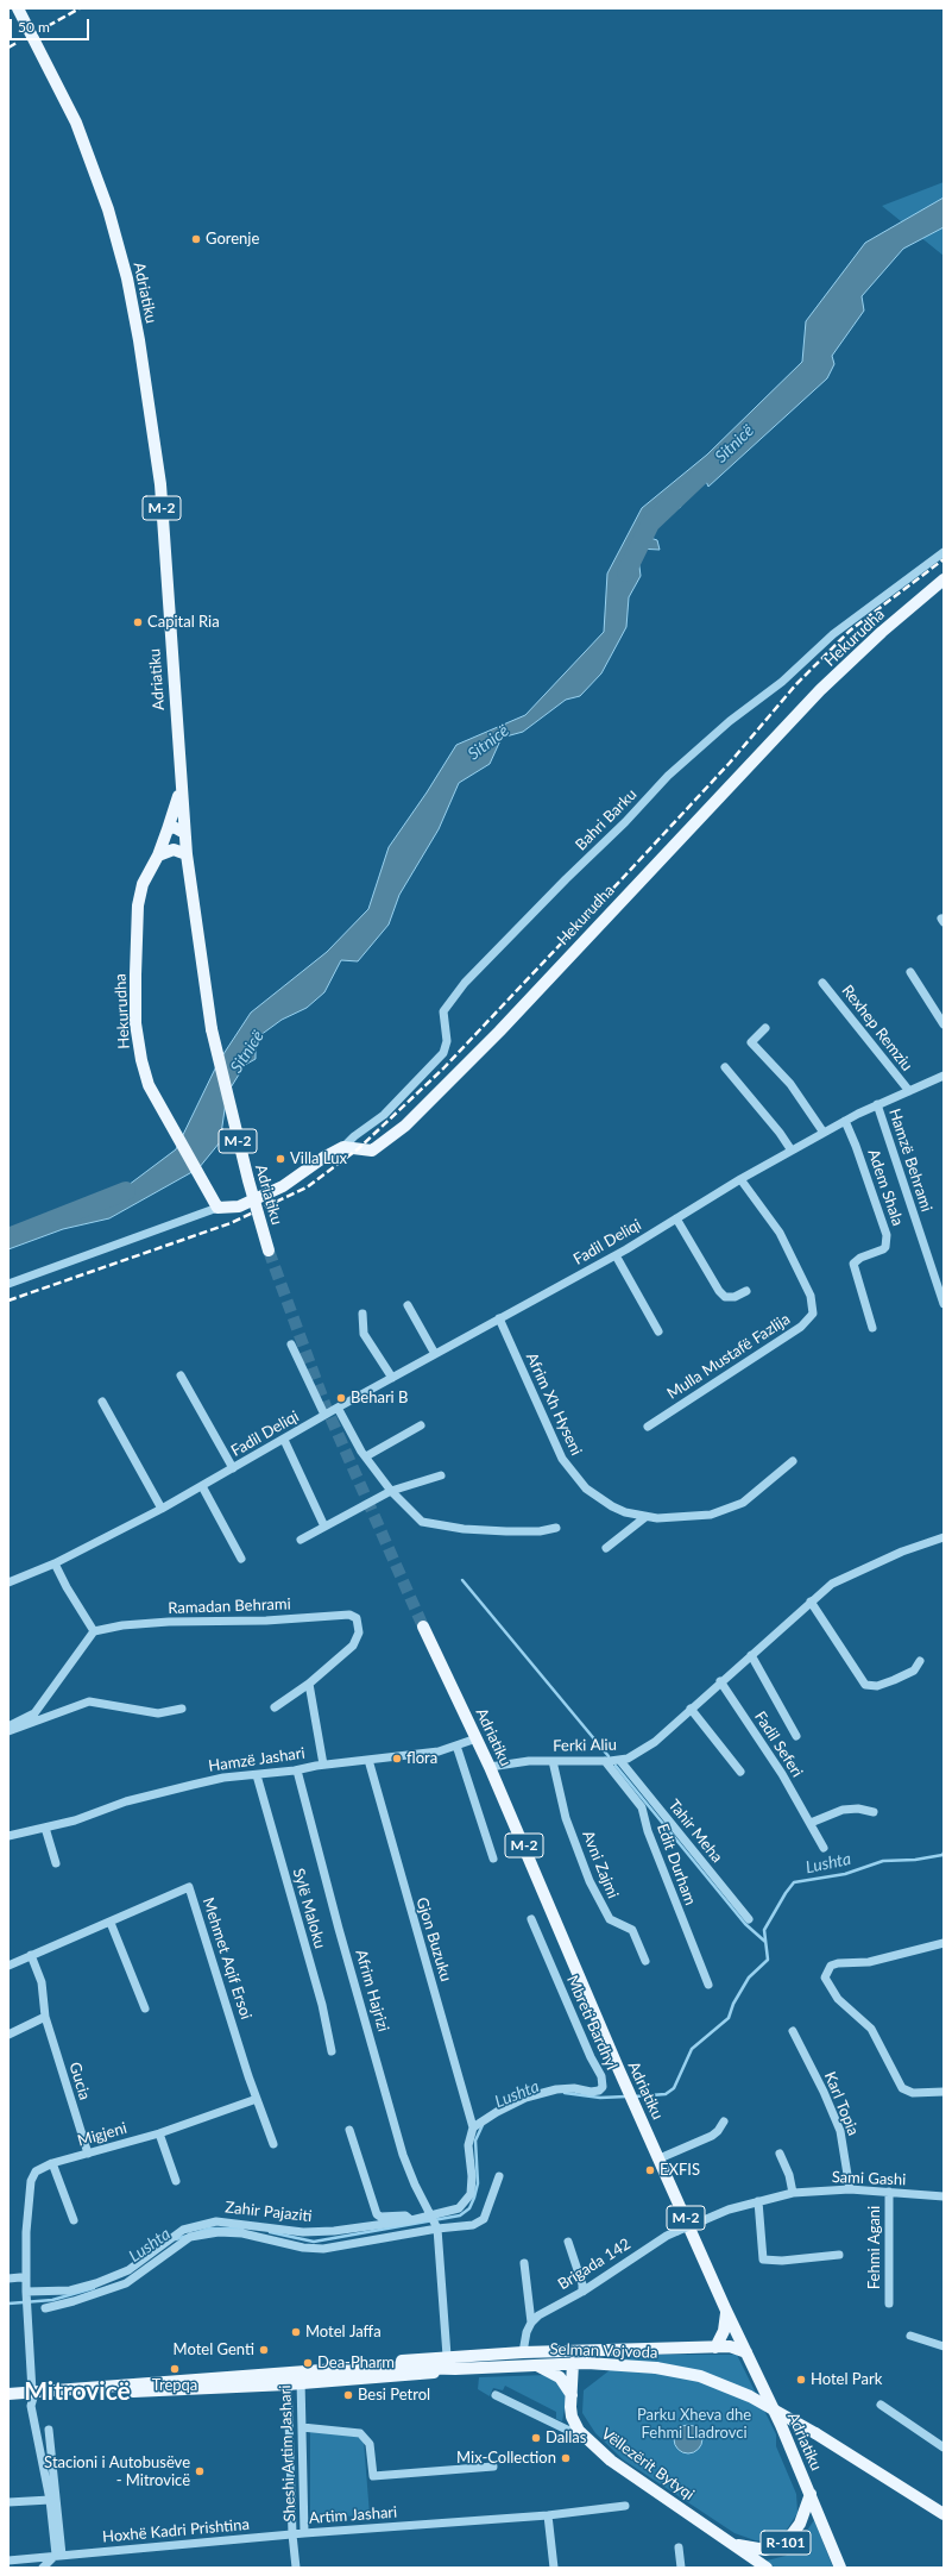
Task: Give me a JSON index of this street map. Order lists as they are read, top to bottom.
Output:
{
  "streets": {
    "main road": [
      "Adriatiku",
      "M-2",
      "Hekurudha",
      "Selman Vojvoda",
      "Vëllezërit Bytyqi",
      "R-101"
    ],
    "street": [
      "Bahri Barku",
      "Rexhep Remziu",
      "Hamzë Behrami",
      "Adem Shala",
      "Fadil Deliqi",
      "Mulla Mustafë Fazlija",
      "Afrim Xh Hyseni",
      "Ramadan Behrami",
      "Fadil Seferi",
      "Ferki Aliu",
      "Hamzë Jashari",
      "Tahir Meha",
      "Avni Zajmi",
      "Edit Durham",
      "Sylë Maloku",
      "Gjon Buzuku",
      "Mehmet Aqif Ersoi",
      "Afrim Hajrizi",
      "Mbreti Bardhyl",
      "Gucia",
      "Karl Topia",
      "Migjeni",
      "Sami Gashi",
      "Zahir Pajaziti",
      "Fehmi Agani",
      "Brigada 142",
      "Sheshi Artim Jashari",
      "Artim Jashari",
      "Hoxhë Kadri Prishtina"
    ]
  },
  "crossings": [
    ["Adriatiku", "Hekurudha"],
    ["Adriatiku", "Ferki Aliu"],
    ["Adriatiku", "Hamzë Jashari"],
    ["Adriatiku", "R-101"],
    ["Hekurudha", "Bahri Barku"],
    ["Rexhep Remziu", "Fadil Deliqi"],
    ["Hamzë Behrami", "Fadil Deliqi"],
    ["Adem Shala", "Fadil Deliqi"],
    ["Fadil Deliqi", "Mulla Mustafë Fazlija"],
    ["Fadil Deliqi", "Afrim Xh Hyseni"],
    ["Fadil Seferi", "Ferki Aliu"],
    ["Ferki Aliu", "Tahir Meha"],
    ["Ferki Aliu", "Avni Zajmi"],
    ["Ferki Aliu", "Edit Durham"],
    ["Hamzë Jashari", "Sylë Maloku"],
    ["Hamzë Jashari", "Gjon Buzuku"],
    ["Hamzë Jashari", "Afrim Hajrizi"],
    ["Tahir Meha", "Edit Durham"],
    ["Gjon Buzuku", "Mbreti Bardhyl"],
    ["Mehmet Aqif Ersoi", "Gucia"],
    ["Mehmet Aqif Ersoi", "Migjeni"],
    ["Gucia", "Migjeni"],
    ["Karl Topia", "Sami Gashi"],
    ["Sami Gashi", "Fehmi Agani"],
    ["Sami Gashi", "Brigada 142"],
    ["Selman Vojvoda", "Vëllezërit Bytyqi"],
    ["Sheshi Artim Jashari", "Artim Jashari"],
    ["Vëllezërit Bytyqi", "R-101"],
    ["Artim Jashari", "Hoxhë Kadri Prishtina"]
  ],
  "districts": ["Mitrovicë"],
  "water": ["Sitnicë", "Lushta"],
  "parks": ["Parku Xheva dhe Fehmi Lladrovci"],
  "places": [
    "Gorenje",
    "Capital Ria",
    "Villa Lux",
    "Behari B",
    "flora",
    "EXFIS",
    "Motel Jaffa",
    "Motel Genti",
    "Dea-Pharm",
    "Trepqa",
    "Hotel Park",
    "Besi Petrol",
    "Dallas",
    "Mix-Collection",
    "Stacioni i Autobusëve - Mitrovicë"
  ],
  "scale_bar": "50 m"
}
